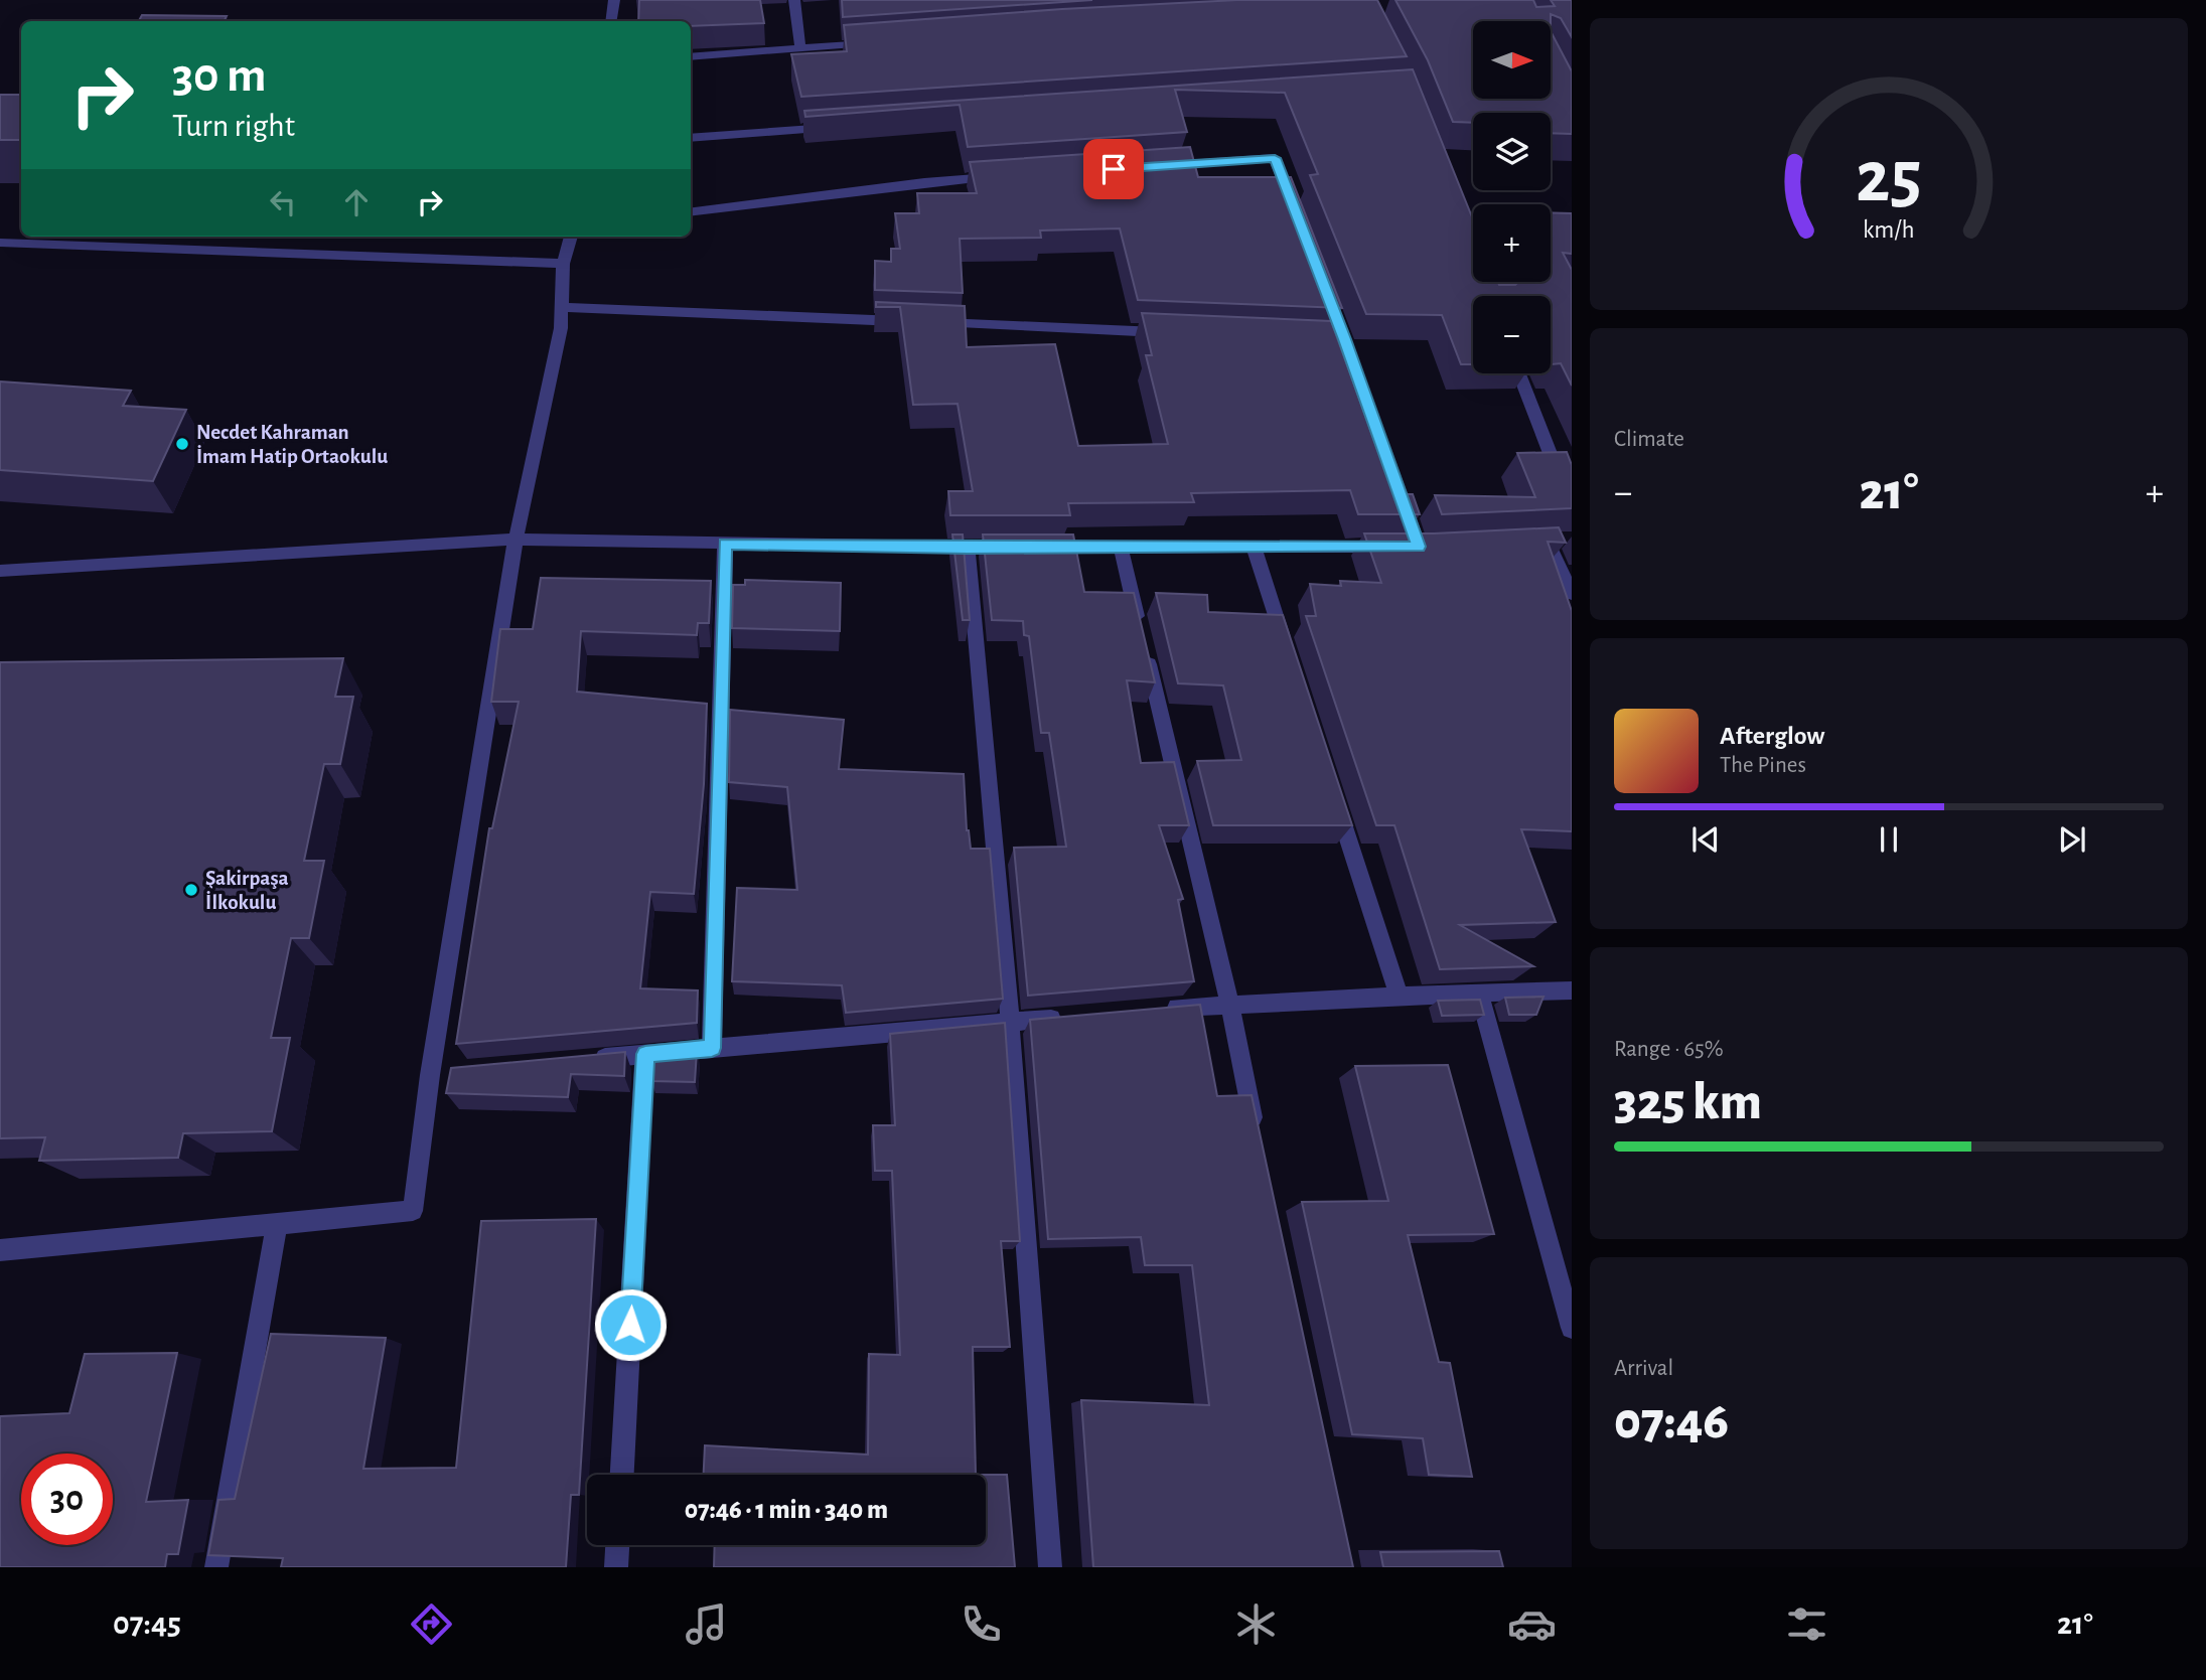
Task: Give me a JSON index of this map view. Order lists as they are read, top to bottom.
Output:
{
  "places": ["Necdet Kahraman İmam Hatip Ortaokulu", "Şakirpaşa İlkokulu"],
  "north": "right",
  "page": {
    "map_buttons": ["+", "−"],
    "turn": ["30 m", "Turn right"],
    "tile": [
      "Climate",
      ["Range · 65%", "325 km"],
      ["Arrival", "07:46"]
    ],
    "heat": ["−", "21°", "+"],
    "song": ["Afterglow", "The Pines"],
    "limit": "30",
    "trip": "07:46 · 1 min · 340 m",
    "tabs": ["07:45", "21°"],
    "gauge": ["25", "km/h"]
  }
}
